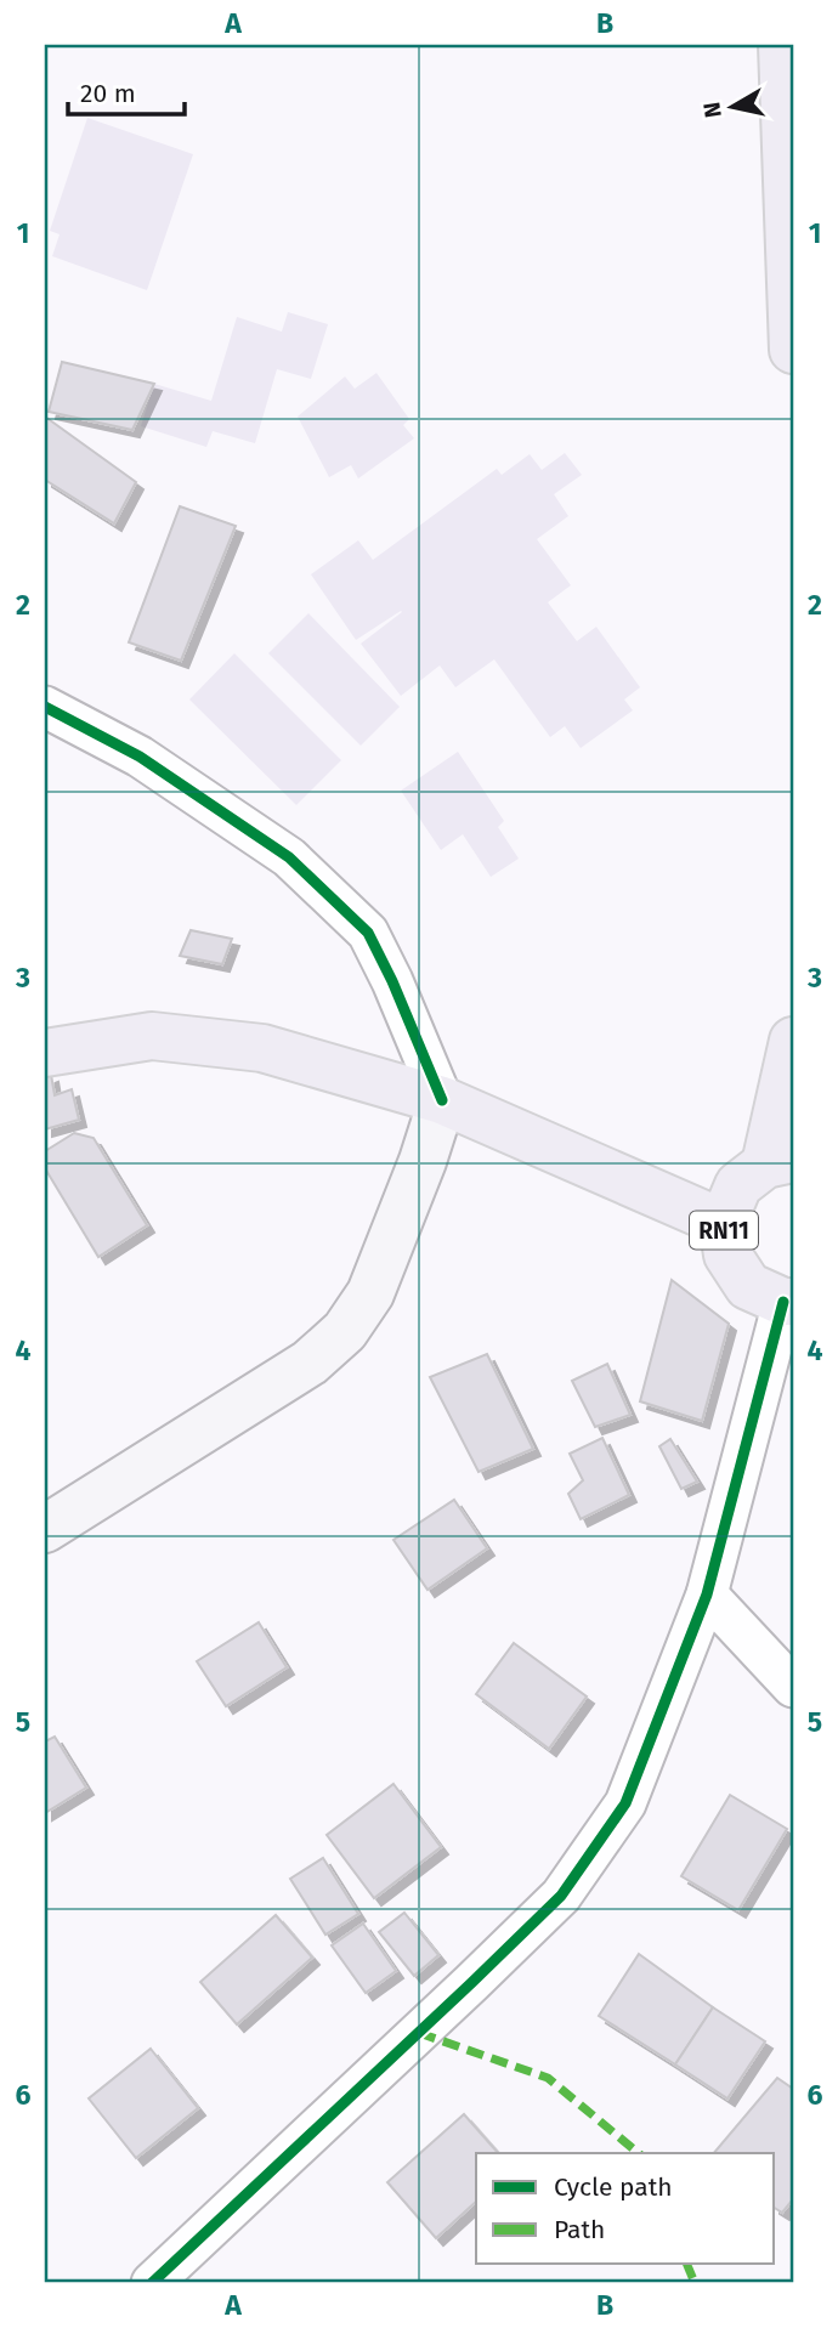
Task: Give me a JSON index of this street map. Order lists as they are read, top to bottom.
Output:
{
  "streets": {
    "main road": ["RN11"]
  },
  "legend": ["Cycle path", "Path"],
  "scale_bar": "20 m",
  "north": "left",
  "grid": {
    "columns": ["A", "B"],
    "rows": [
      "1",
      "2",
      "3",
      "4",
      "5",
      "6"
    ]
  }
}
